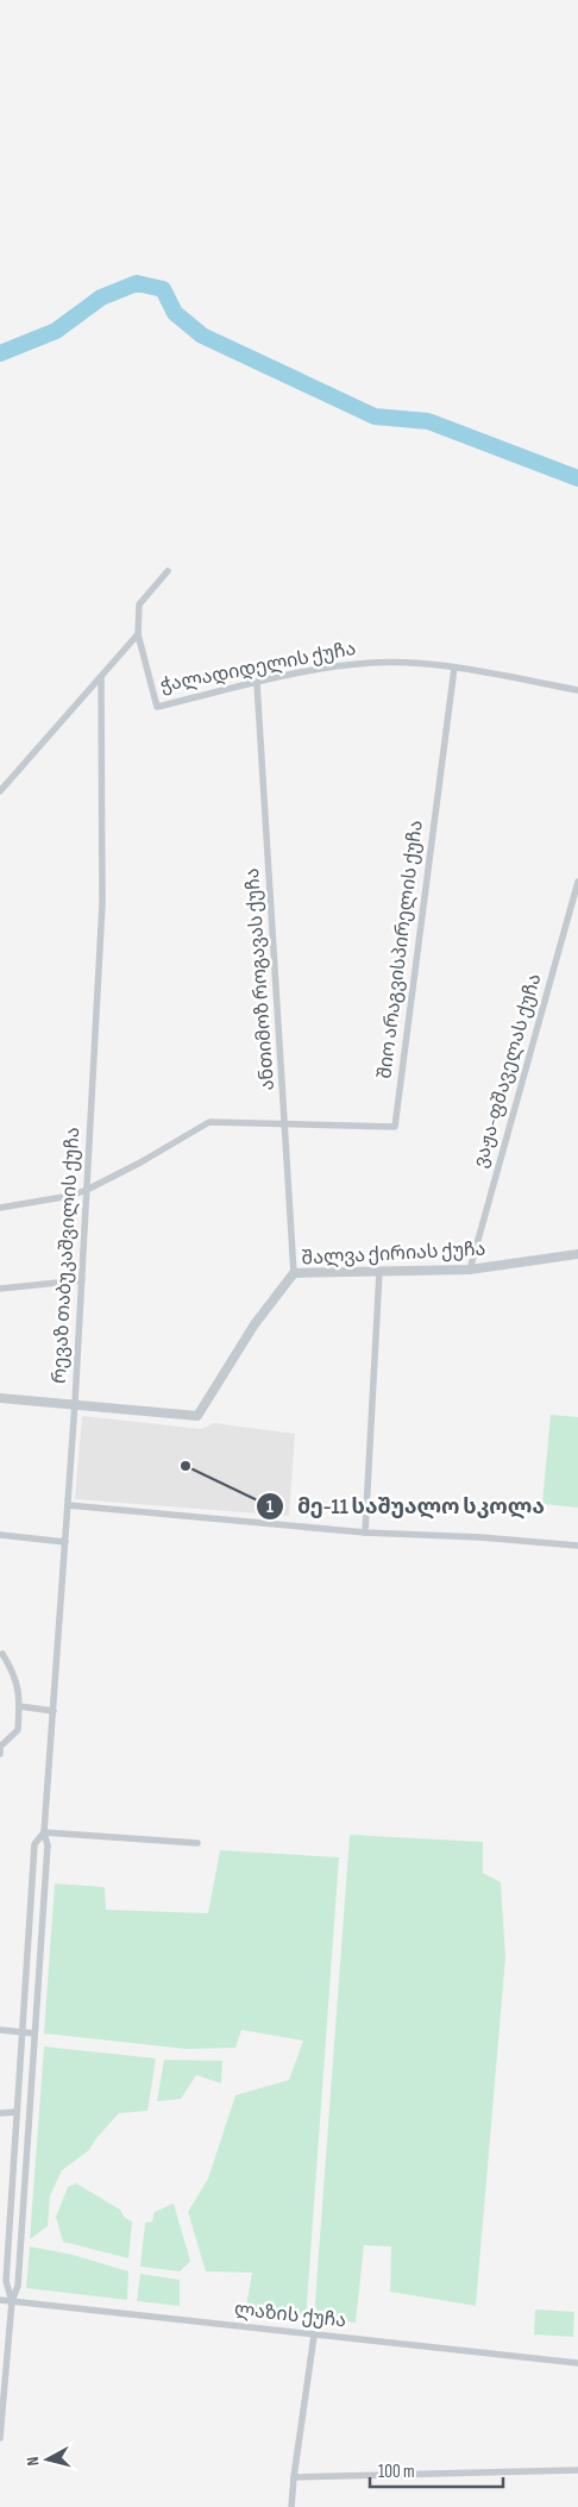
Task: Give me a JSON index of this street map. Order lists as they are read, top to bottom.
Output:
{
  "streets": {
    "street": [
      "ჭალადიდელის ქუჩა",
      "შიო არაგვისპირელის ქუჩა",
      "ანთიმოზ როგავას ქუჩა",
      "ვაჟა-ფშაველას ქუჩა",
      "შალვა ქირიას ქუჩა",
      "რევაზ თაბუკაშვილის ქუჩა",
      "ლაზის ქუჩა"
    ]
  },
  "crossings": [
    ["ჭალადიდელის ქუჩა", "შიო არაგვისპირელის ქუჩა"],
    ["ჭალადიდელის ქუჩა", "ანთიმოზ როგავას ქუჩა"],
    ["შიო არაგვისპირელის ქუჩა", "ანთიმოზ როგავას ქუჩა"],
    ["ანთიმოზ როგავას ქუჩა", "შალვა ქირიას ქუჩა"],
    ["ვაჟა-ფშაველას ქუჩა", "შალვა ქირიას ქუჩა"],
    ["შალვა ქირიას ქუჩა", "რევაზ თაბუკაშვილის ქუჩა"],
    ["რევაზ თაბუკაშვილის ქუჩა", "ლაზის ქუჩა"]
  ],
  "places": ["მე-11 საშუალო სკოლა"],
  "scale_bar": "100 m",
  "north": "left"
}
